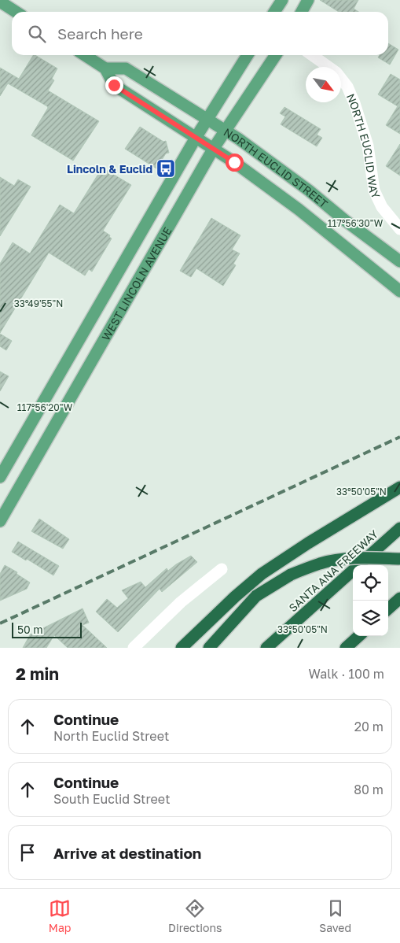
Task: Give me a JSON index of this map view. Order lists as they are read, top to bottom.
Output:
{
  "streets": {
    "highway": ["SANTA ANA FREEWAY"],
    "main road": ["NORTH EUCLID STREET", "WEST LINCOLN AVENUE"],
    "street": ["NORTH EUCLID WAY"]
  },
  "crossings": [
    ["NORTH EUCLID STREET", "WEST LINCOLN AVENUE"]
  ],
  "places": {
    "bus stop": ["Lincoln & Euclid"]
  },
  "scale_bar": "50 m",
  "north": "bottom right",
  "page": {
    "search": "Search here",
    "scale": "50 m",
    "heading": ["2 min", "Walk · 100 m"],
    "list": [
      ["Continue", "North Euclid Street", "20 m"],
      ["Continue", "South Euclid Street", "80 m"],
      "Arrive at destination"
    ],
    "nav": ["Map", "Directions", "Saved"]
  },
  "coordinates": [
    "117°56'30\"W",
    "33°49'55\"N",
    "117°56'20\"W",
    "33°50'05\"N"
  ]
}
